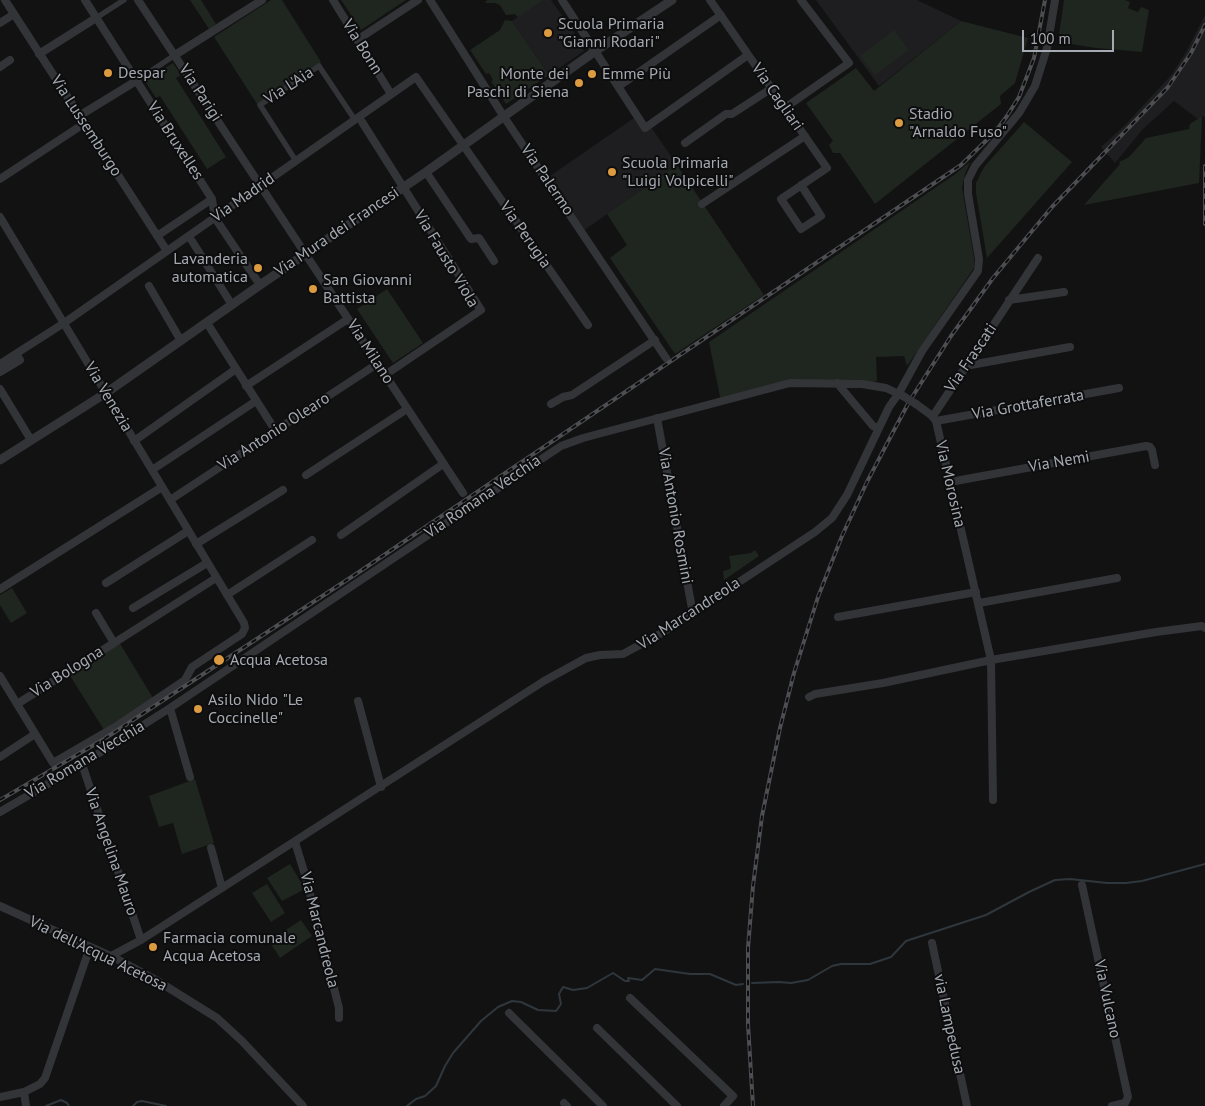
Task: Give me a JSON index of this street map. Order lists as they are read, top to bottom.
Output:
{
  "streets": {
    "street": [
      "Via Bonn",
      "Via L'Aia",
      "Via Parigi",
      "Via Cagliari",
      "Via Lussemburgo",
      "Via Bruxelles",
      "Via Palermo",
      "Via Madrid",
      "Via Mura dei Francesi",
      "Via Perugia",
      "Via Fausto Viola",
      "Via Milano",
      "Via Frascati",
      "Via Venezia",
      "Via Grottaferrata",
      "Via Antonio Olearo",
      "Via Nemi",
      "Via Morosina",
      "Via Romana Vecchia",
      "Via Antonio Rosmini",
      "Via Marcandreola",
      "Via Bologna",
      "Via Angelina Mauro",
      "Via dell'Acqua Acetosa",
      "Via Vulcano",
      "via Lampedusa"
    ]
  },
  "crossings": [
    ["Via Bonn", "Via Madrid"],
    ["Via L'Aia", "Via Madrid"],
    ["Via Parigi", "Via Madrid"],
    ["Via Parigi", "Via Milano"],
    ["Via Lussemburgo", "Via Madrid"],
    ["Via Bruxelles", "Via Madrid"],
    ["Via Bruxelles", "Via Mura dei Francesi"],
    ["Via Palermo", "Via Mura dei Francesi"],
    ["Via Madrid", "Via Mura dei Francesi"],
    ["Via Madrid", "Via Perugia"],
    ["Via Madrid", "Via Milano"],
    ["Via Madrid", "Via Venezia"],
    ["Via Mura dei Francesi", "Via Perugia"],
    ["Via Mura dei Francesi", "Via Fausto Viola"],
    ["Via Mura dei Francesi", "Via Milano"],
    ["Via Mura dei Francesi", "Via Venezia"],
    ["Via Fausto Viola", "Via Milano"],
    ["Via Milano", "Via Antonio Olearo"],
    ["Via Frascati", "Via Grottaferrata"],
    ["Via Frascati", "Via Morosina"],
    ["Via Venezia", "Via Antonio Olearo"],
    ["Via Venezia", "Via Bologna"],
    ["Via Grottaferrata", "Via Morosina"],
    ["Via Nemi", "Via Morosina"],
    ["Via Romana Vecchia", "Via Antonio Rosmini"],
    ["Via Romana Vecchia", "Via Marcandreola"],
    ["Via Romana Vecchia", "Via Angelina Mauro"],
    ["Via Antonio Rosmini", "Via Marcandreola"],
    ["Via Marcandreola", "Via Angelina Mauro"],
    ["Via Marcandreola", "Via dell'Acqua Acetosa"]
  ],
  "places": [
    "Scuola Primaria \"Gianni Rodari\"",
    "Despar",
    "Emme Più",
    "Monte dei Paschi di Siena",
    "Stadio \"Arnaldo Fuso\"",
    "Scuola Primaria \"Luigi Volpicelli\"",
    "Lavanderia automatica",
    "San Giovanni Battista",
    "Acqua Acetosa",
    "Asilo Nido \"Le Coccinelle\"",
    "Farmacia comunale Acqua Acetosa"
  ],
  "scale_bar": "100 m"
}
